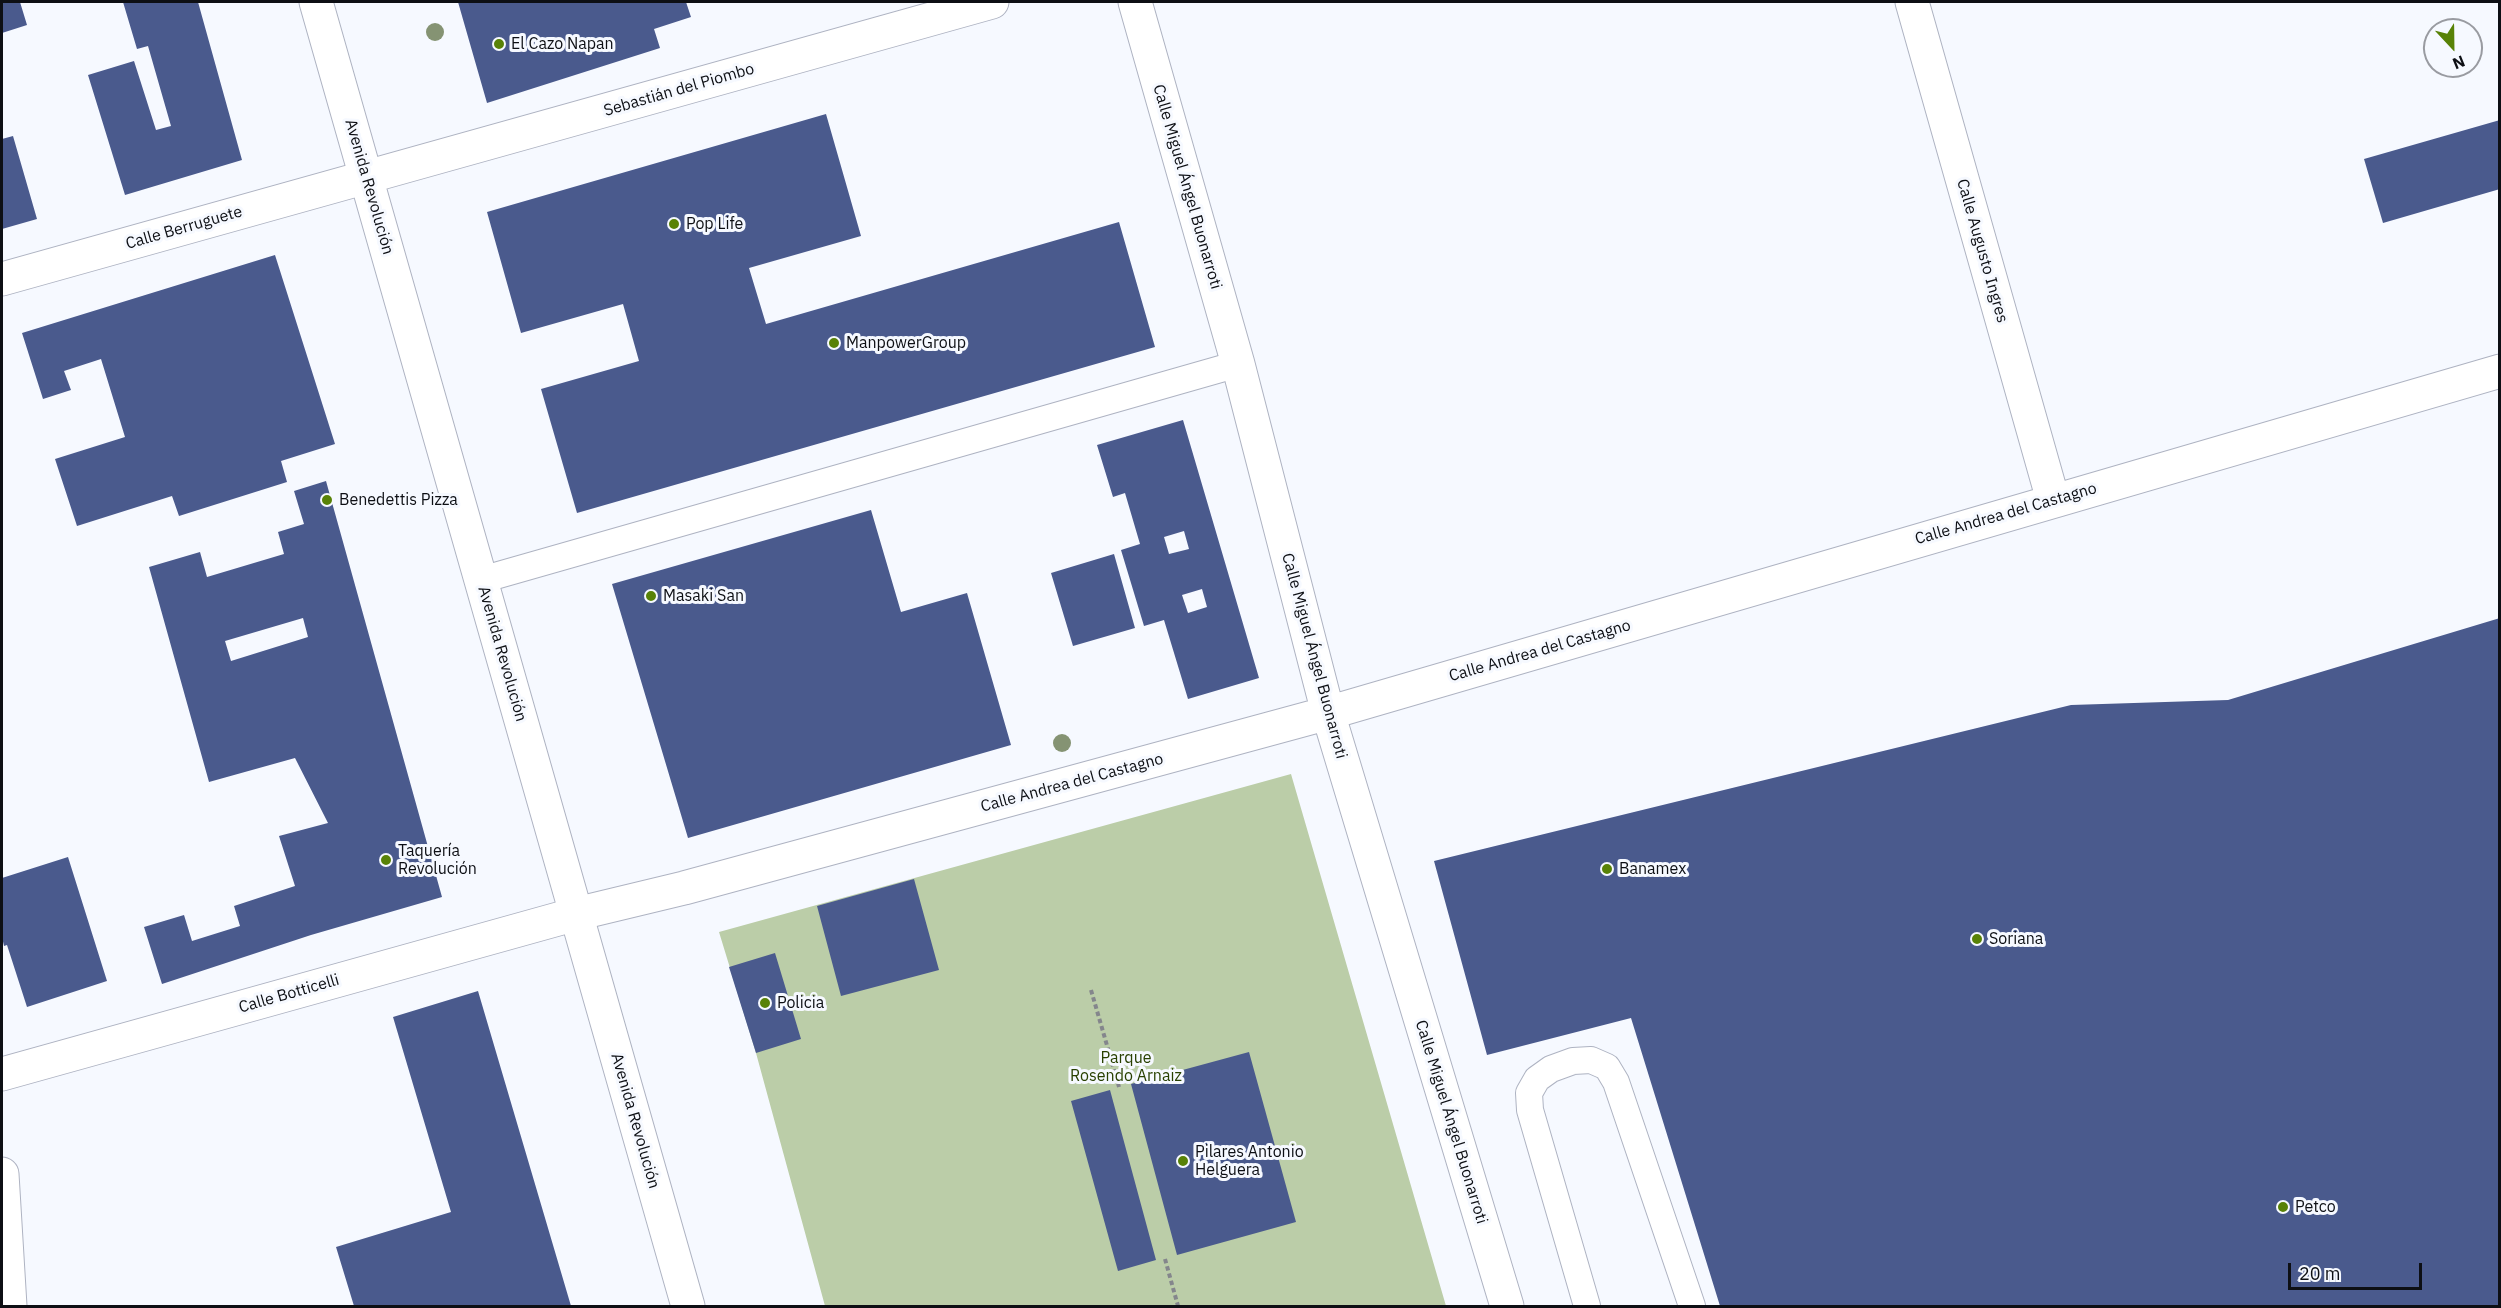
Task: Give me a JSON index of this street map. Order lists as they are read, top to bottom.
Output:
{
  "streets": {
    "street": [
      "Sebastián del Piombo",
      "Avenida Revolución",
      "Calle Miguel Ángel Buonarroti",
      "Calle Berruguete",
      "Calle Augusto Ingres",
      "Calle Andrea del Castagno",
      "Calle Botticelli"
    ]
  },
  "crossings": [
    ["Sebastián del Piombo", "Avenida Revolución"],
    ["Sebastián del Piombo", "Calle Berruguete"],
    ["Avenida Revolución", "Calle Berruguete"],
    ["Avenida Revolución", "Calle Andrea del Castagno"],
    ["Avenida Revolución", "Calle Botticelli"],
    ["Calle Miguel Ángel Buonarroti", "Calle Andrea del Castagno"],
    ["Calle Augusto Ingres", "Calle Andrea del Castagno"],
    ["Calle Andrea del Castagno", "Calle Botticelli"]
  ],
  "parks": ["Parque Rosendo Arnaiz"],
  "places": [
    "El Cazo Napan",
    "Pop Life",
    "ManpowerGroup",
    "Benedettis Pizza",
    "Masaki San",
    "Taquería Revolución",
    "Banamex",
    "Soriana",
    "Policia",
    "Pilares Antonio Helguera",
    "Petco"
  ],
  "scale_bar": "20 m",
  "north": "bottom"
}
